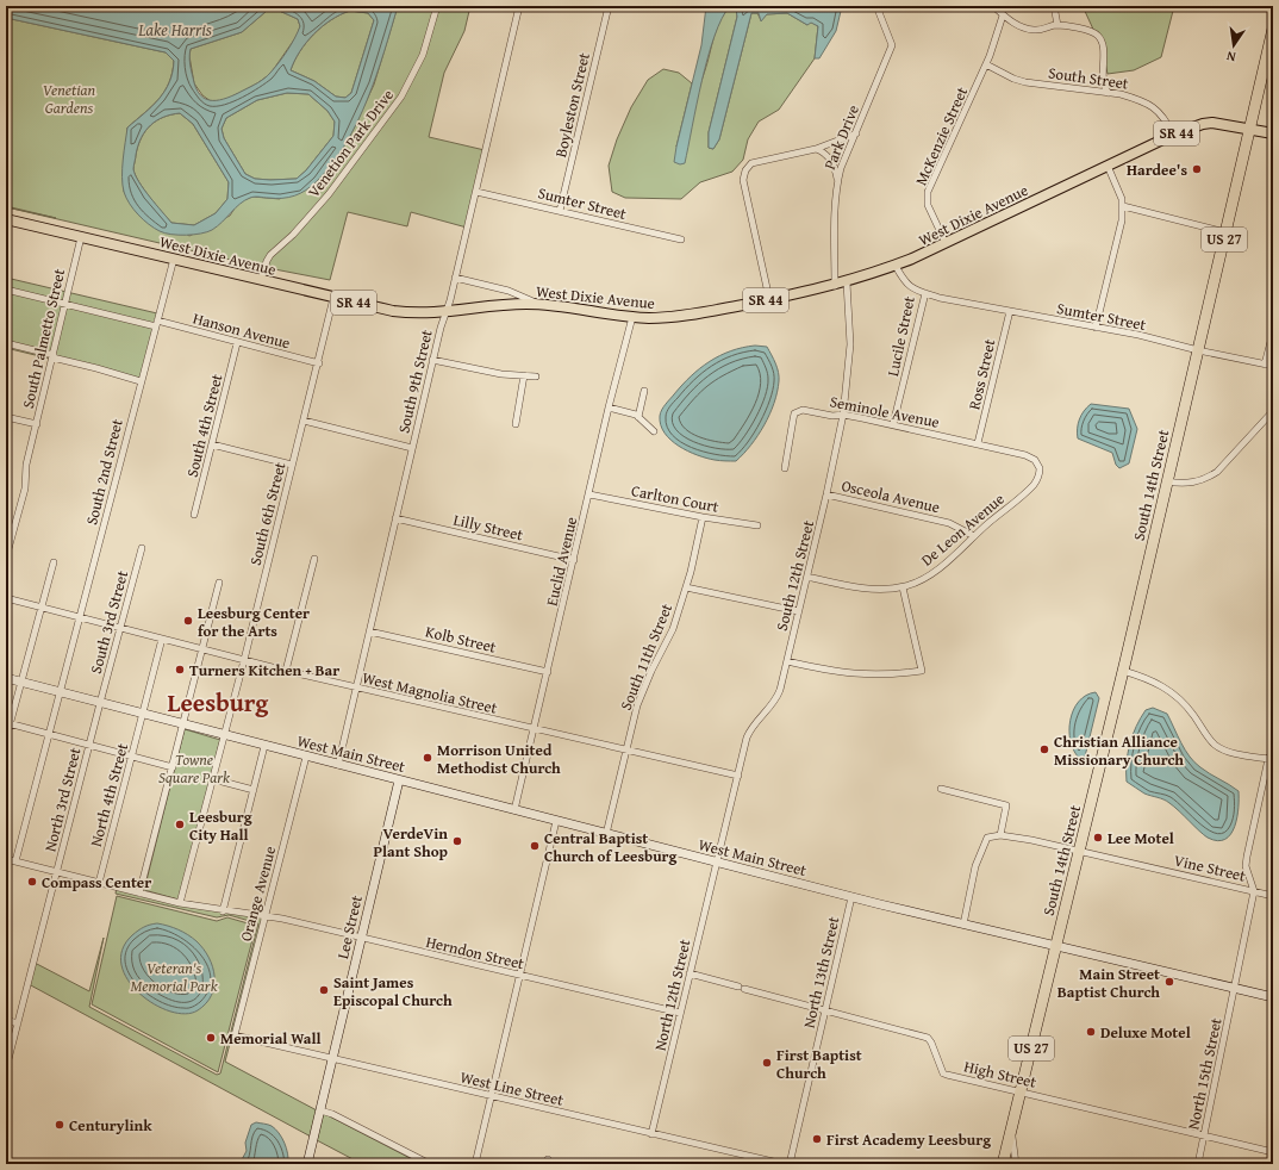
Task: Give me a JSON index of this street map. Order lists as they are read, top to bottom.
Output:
{
  "streets": {
    "highway": ["US 27", "South 14th Street"],
    "main road": [
      "SR 44",
      "West Dixie Avenue",
      "West Main Street",
      "Lee Street"
    ],
    "street": [
      "South Street",
      "Boyleston Street",
      "McKenzie Street",
      "Park Drive",
      "Venetion Park Drive",
      "Sumter Street",
      "Hanson Avenue",
      "Lucile Street",
      "South Palmetto Street",
      "Ross Street",
      "South 9th Street",
      "Seminole Avenue",
      "South 4th Street",
      "South 2nd Street",
      "Osceola Avenue",
      "Carlton Court",
      "South 6th Street",
      "Lilly Street",
      "De Leon Avenue",
      "Euclid Avenue",
      "South 12th Street",
      "South 3rd Street",
      "Kolb Street",
      "South 11th Street",
      "West Magnolia Street",
      "North 4th Street",
      "North 3rd Street",
      "Vine Street",
      "Orange Avenue",
      "Herndon Street",
      "North 13th Street",
      "North 12th Street",
      "High Street",
      "North 15th Street",
      "West Line Street"
    ]
  },
  "crossings": [
    ["South Street", "McKenzie Street"],
    ["South Street", "West Dixie Avenue"],
    ["Boyleston Street", "Sumter Street"],
    ["SR 44", "West Dixie Avenue"],
    ["SR 44", "South Palmetto Street"],
    ["SR 44", "South 14th Street"],
    ["McKenzie Street", "West Dixie Avenue"],
    ["Park Drive", "West Dixie Avenue"],
    ["Venetion Park Drive", "West Dixie Avenue"],
    ["Sumter Street", "Lucile Street"],
    ["Sumter Street", "Ross Street"],
    ["Sumter Street", "South 9th Street"],
    ["Sumter Street", "South 14th Street"],
    ["West Dixie Avenue", "Lucile Street"],
    ["West Dixie Avenue", "South Palmetto Street"],
    ["West Dixie Avenue", "South 9th Street"],
    ["West Dixie Avenue", "South 2nd Street"],
    ["West Dixie Avenue", "South 14th Street"],
    ["West Dixie Avenue", "South 6th Street"],
    ["West Dixie Avenue", "Euclid Avenue"],
    ["West Dixie Avenue", "South 12th Street"],
    ["US 27", "South 14th Street"],
    ["US 27", "West Main Street"],
    ["US 27", "High Street"],
    ["Hanson Avenue", "South Palmetto Street"],
    ["Hanson Avenue", "South 4th Street"],
    ["Hanson Avenue", "South 2nd Street"],
    ["Hanson Avenue", "South 6th Street"],
    ["Lucile Street", "Seminole Avenue"],
    ["Ross Street", "Seminole Avenue"],
    ["South 9th Street", "Lilly Street"],
    ["South 9th Street", "Kolb Street"],
    ["South 9th Street", "West Magnolia Street"],
    ["South 9th Street", "West Main Street"],
    ["Seminole Avenue", "De Leon Avenue"],
    ["Seminole Avenue", "South 12th Street"],
    ["South 2nd Street", "West Magnolia Street"],
    ["South 2nd Street", "West Main Street"],
    ["South 2nd Street", "Herndon Street"],
    ["South 14th Street", "West Main Street"],
    ["South 14th Street", "Vine Street"],
    ["Osceola Avenue", "De Leon Avenue"],
    ["Osceola Avenue", "South 12th Street"],
    ["Carlton Court", "Euclid Avenue"],
    ["Carlton Court", "South 11th Street"],
    ["South 6th Street", "West Magnolia Street"],
    ["South 6th Street", "West Main Street"],
    ["South 6th Street", "Herndon Street"],
    ["Lilly Street", "Euclid Avenue"],
    ["De Leon Avenue", "South 12th Street"],
    ["Euclid Avenue", "Kolb Street"],
    ["Euclid Avenue", "West Magnolia Street"],
    ["Euclid Avenue", "West Main Street"],
    ["South 12th Street", "West Magnolia Street"],
    ["South 12th Street", "West Main Street"],
    ["South 12th Street", "North 12th Street"],
    ["South 3rd Street", "West Magnolia Street"],
    ["South 3rd Street", "West Main Street"],
    ["South 3rd Street", "North 3rd Street"],
    ["South 11th Street", "West Magnolia Street"],
    ["South 11th Street", "West Main Street"],
    ["West Main Street", "North 4th Street"],
    ["West Main Street", "North 3rd Street"],
    ["West Main Street", "Orange Avenue"],
    ["West Main Street", "Lee Street"],
    ["West Main Street", "North 13th Street"],
    ["West Main Street", "North 12th Street"],
    ["West Main Street", "North 15th Street"],
    ["North 4th Street", "Herndon Street"],
    ["North 3rd Street", "Herndon Street"],
    ["Vine Street", "North 15th Street"],
    ["Orange Avenue", "Herndon Street"],
    ["Orange Avenue", "West Line Street"],
    ["Lee Street", "Herndon Street"],
    ["Lee Street", "West Line Street"],
    ["Herndon Street", "North 12th Street"],
    ["North 13th Street", "High Street"],
    ["North 12th Street", "High Street"],
    ["North 12th Street", "West Line Street"],
    ["High Street", "North 15th Street"]
  ],
  "districts": ["Leesburg"],
  "water": ["Lake Harris"],
  "parks": ["Venetian Gardens", "Towne Square Park", "Veteran's Memorial Park"],
  "places": [
    "Hardee's",
    "Leesburg Center for the Arts",
    "Turners Kitchen + Bar",
    "Christian Alliance Missionary Church",
    "Morrison United Methodist Church",
    "Leesburg City Hall",
    "Lee Motel",
    "VerdeVin Plant Shop",
    "Central Baptist Church of Leesburg",
    "Compass Center",
    "Main Street Baptist Church",
    "Saint James Episcopal Church",
    "Deluxe Motel",
    "Memorial Wall",
    "First Baptist Church",
    "Centurylink",
    "First Academy Leesburg"
  ],
  "north": "bottom"
}
